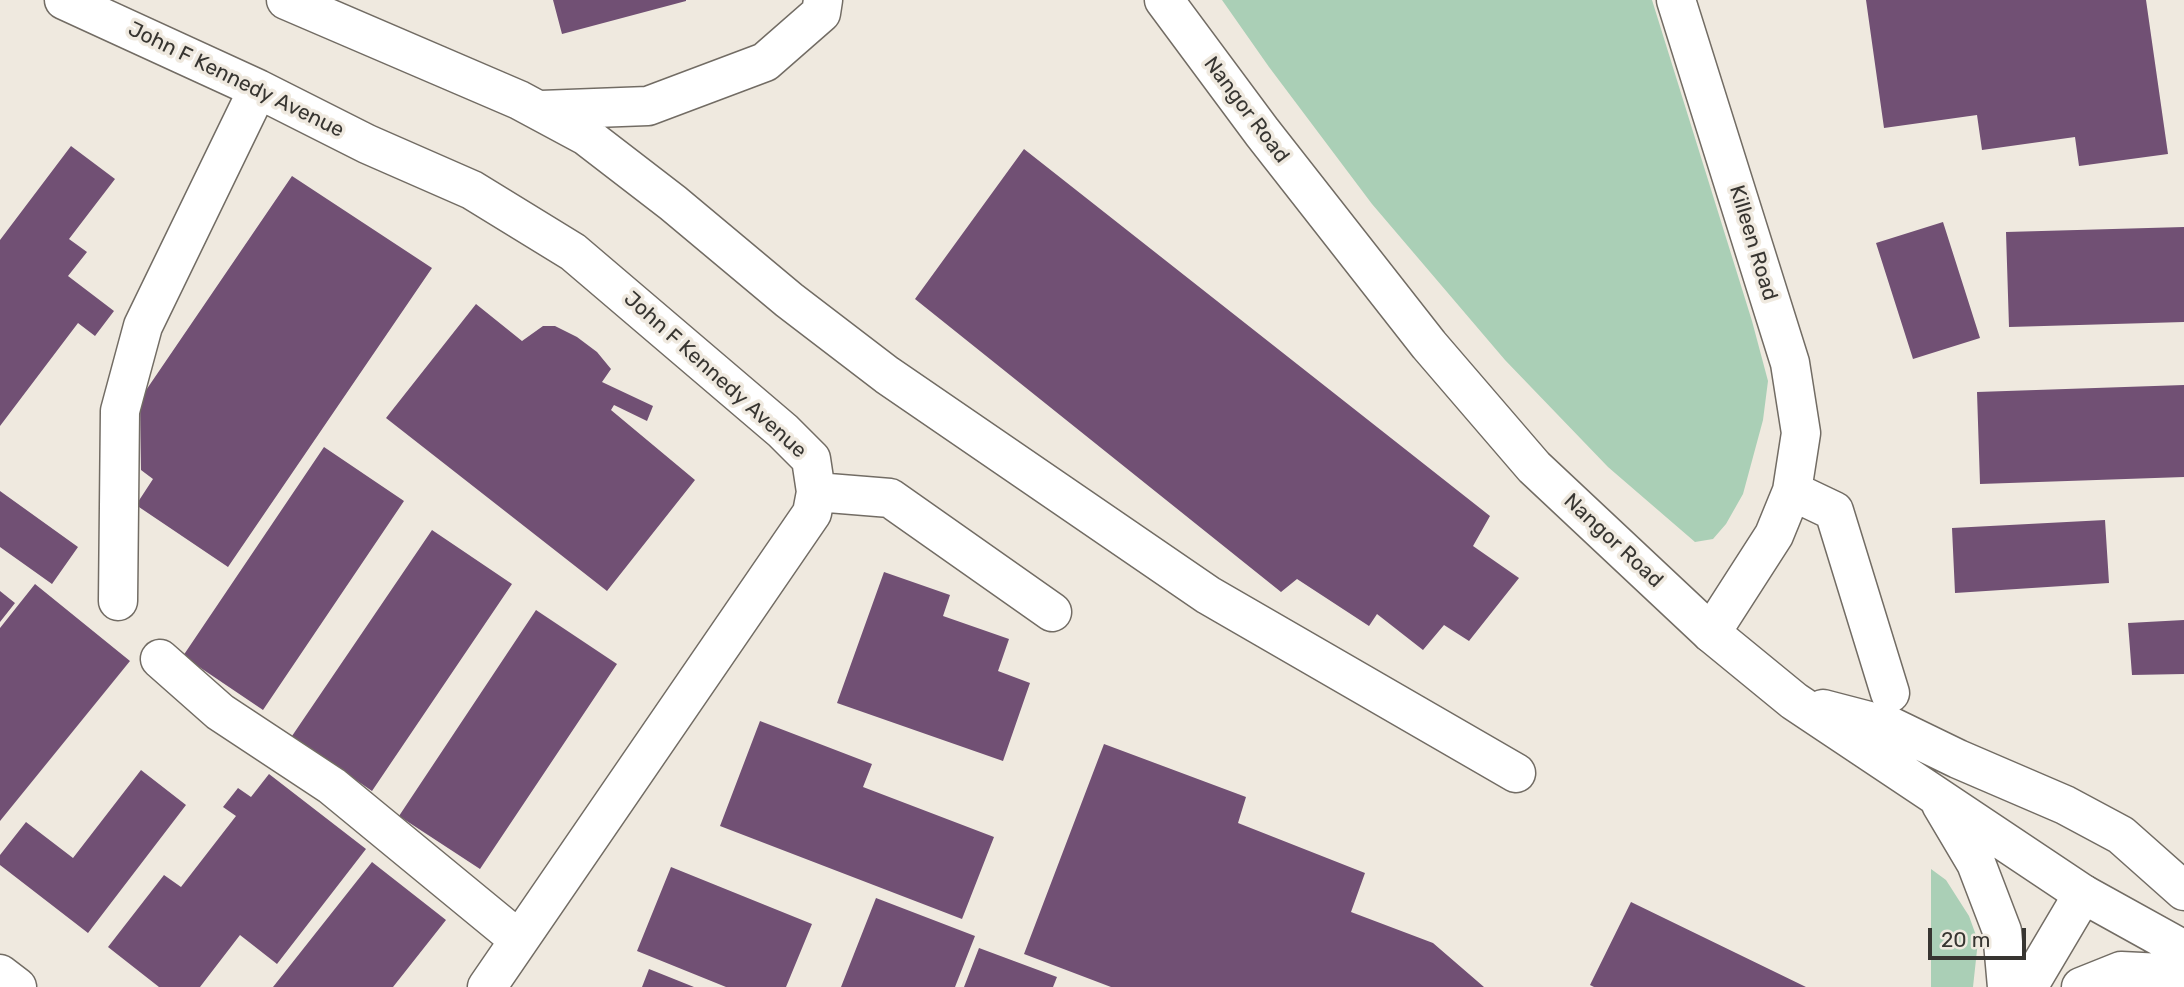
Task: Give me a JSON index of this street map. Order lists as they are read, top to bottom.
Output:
{
  "streets": {
    "street": ["John F Kennedy Avenue", "Nangor Road", "Killeen Road"]
  },
  "crossings": [
    ["Nangor Road", "Killeen Road"]
  ],
  "scale_bar": "20 m"
}
